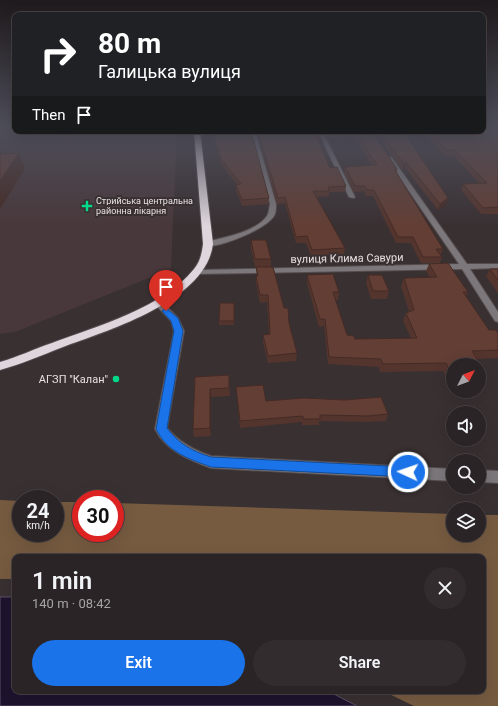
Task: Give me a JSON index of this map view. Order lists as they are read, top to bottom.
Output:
{
  "streets": {
    "street": ["вулиця Клима Савури"]
  },
  "places": {
    "health": ["Стрийська центральна районна лікарня"],
    "other": ["АГЗП \"Калан\""]
  },
  "north": "top right",
  "page": {
    "turn": ["80 m", "Галицька вулиця"],
    "then": "Then",
    "speed": "24 km/h",
    "limit": "30",
    "heading": ["1 min", "140 m · 08:42"],
    "buttons": ["Exit", "Share"]
  }
}
